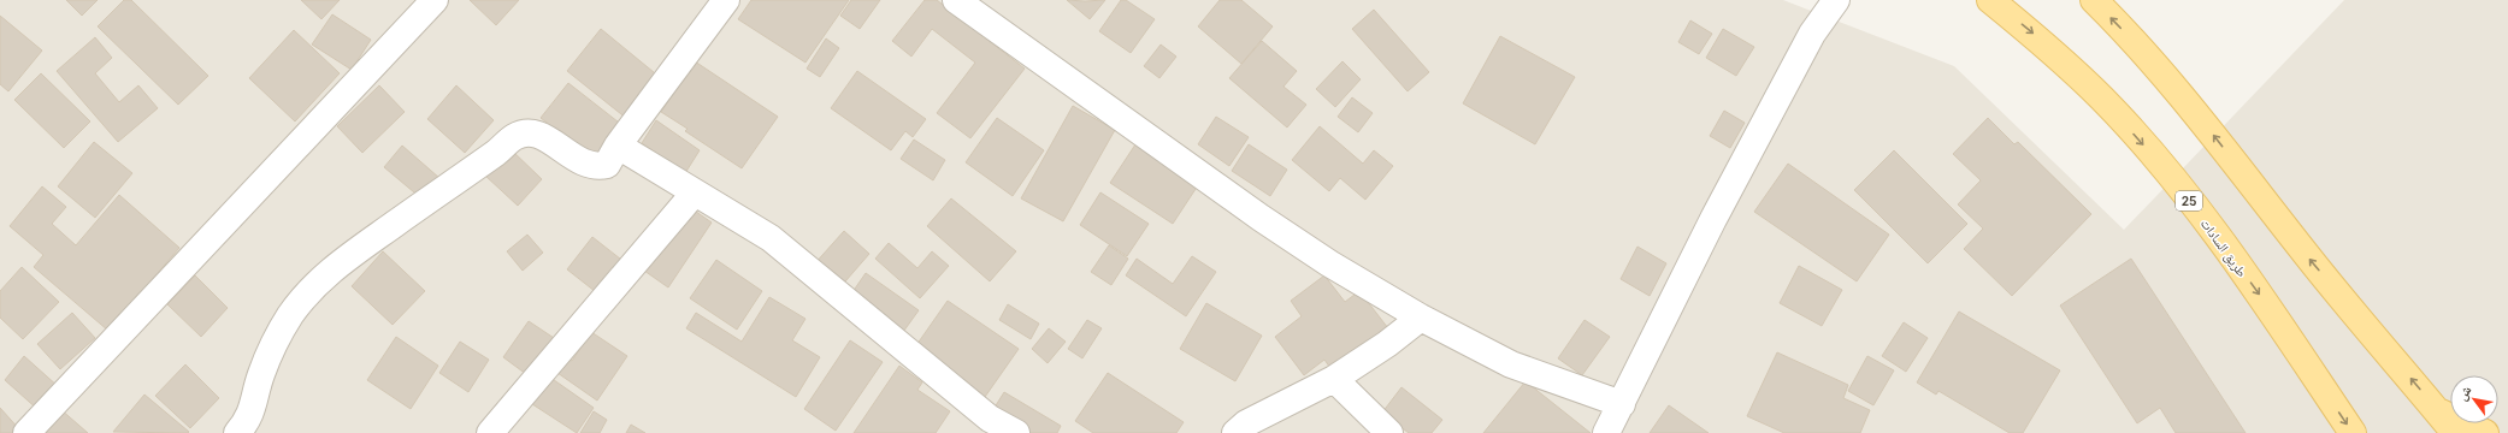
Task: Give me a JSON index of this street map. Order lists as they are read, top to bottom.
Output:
{
  "streets": {
    "main road": ["25", "طريق السادات"]
  },
  "north": "top left"
}
